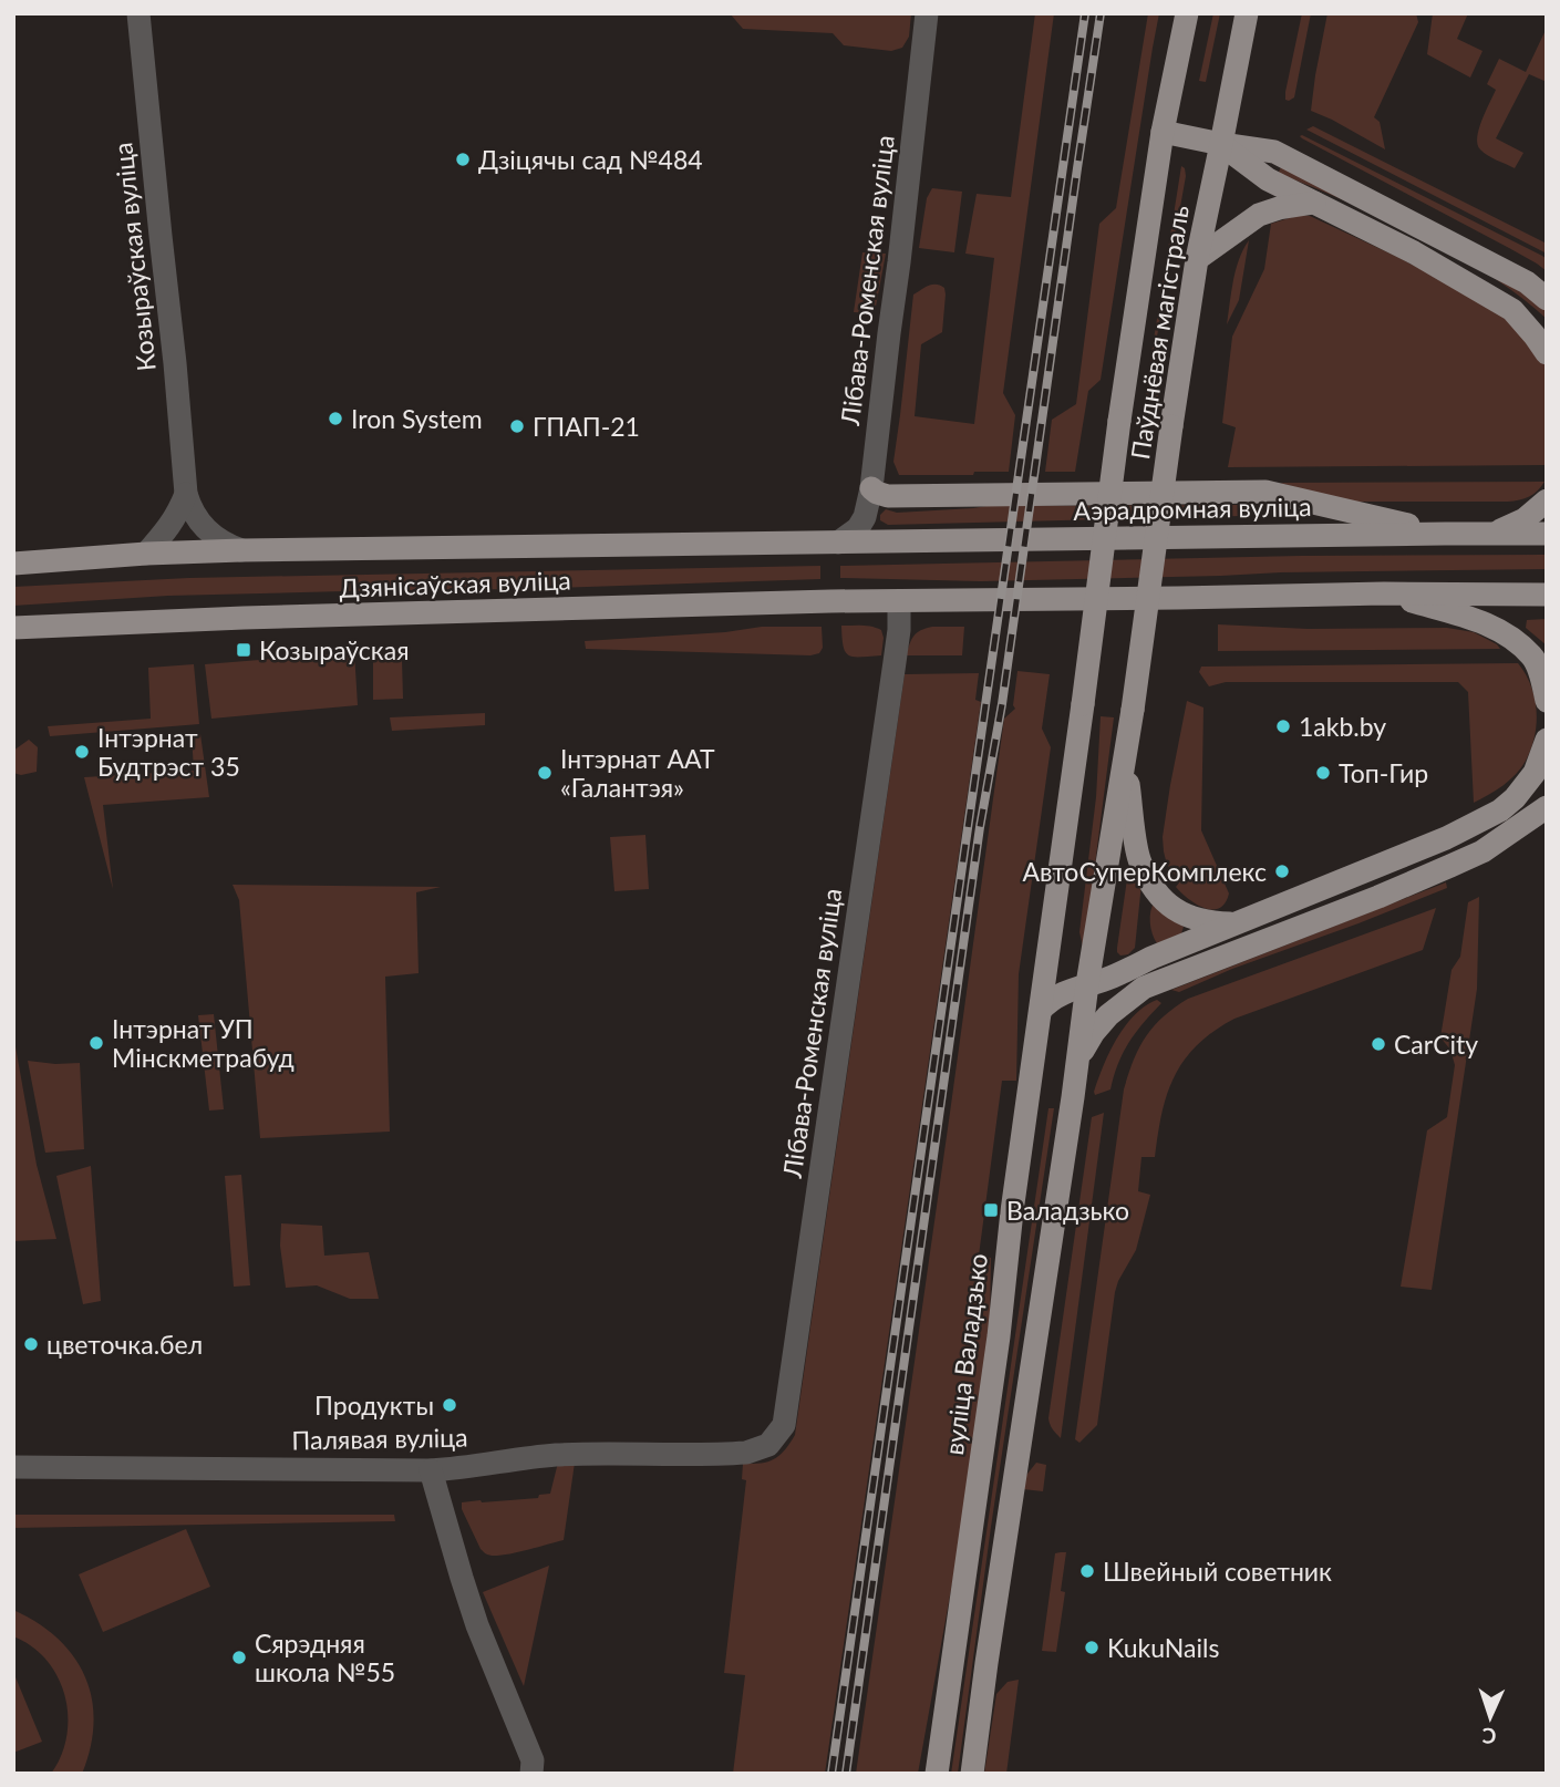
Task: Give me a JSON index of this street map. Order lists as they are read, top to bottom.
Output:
{
  "streets": {
    "main road": [
      "Паўднёвая магістраль",
      "Аэрадромная вуліца",
      "Дзянісаўская вуліца",
      "вуліца Валадзько"
    ],
    "street": ["Козыраўская вуліца", "Лібава-Роменская вуліца", "Палявая вуліца"]
  },
  "crossings": [
    ["Козыраўская вуліца", "Дзянісаўская вуліца"],
    ["Лібава-Роменская вуліца", "Аэрадромная вуліца"],
    ["Лібава-Роменская вуліца", "Дзянісаўская вуліца"],
    ["Лібава-Роменская вуліца", "Палявая вуліца"],
    ["Паўднёвая магістраль", "вуліца Валадзько"],
    ["Аэрадромная вуліца", "Дзянісаўская вуліца"]
  ],
  "places": {
    "other": [
      "Дзіцячы сад №484",
      "Iron System",
      "ГПАП-21",
      "1akb.by",
      "Інтэрнат Будтрэст 35",
      "Інтэрнат ААТ «Галантэя»",
      "Топ-Гир",
      "АвтоСуперКомплекс",
      "Інтэрнат УП Мінскметрабуд",
      "CarCity",
      "цветочка.бел",
      "Продукты",
      "Швейный советник",
      "KukuNails",
      "Сярэдняя школа №55"
    ],
    "transit": ["Козыраўская", "Валадзько"]
  },
  "north": "bottom"
}
